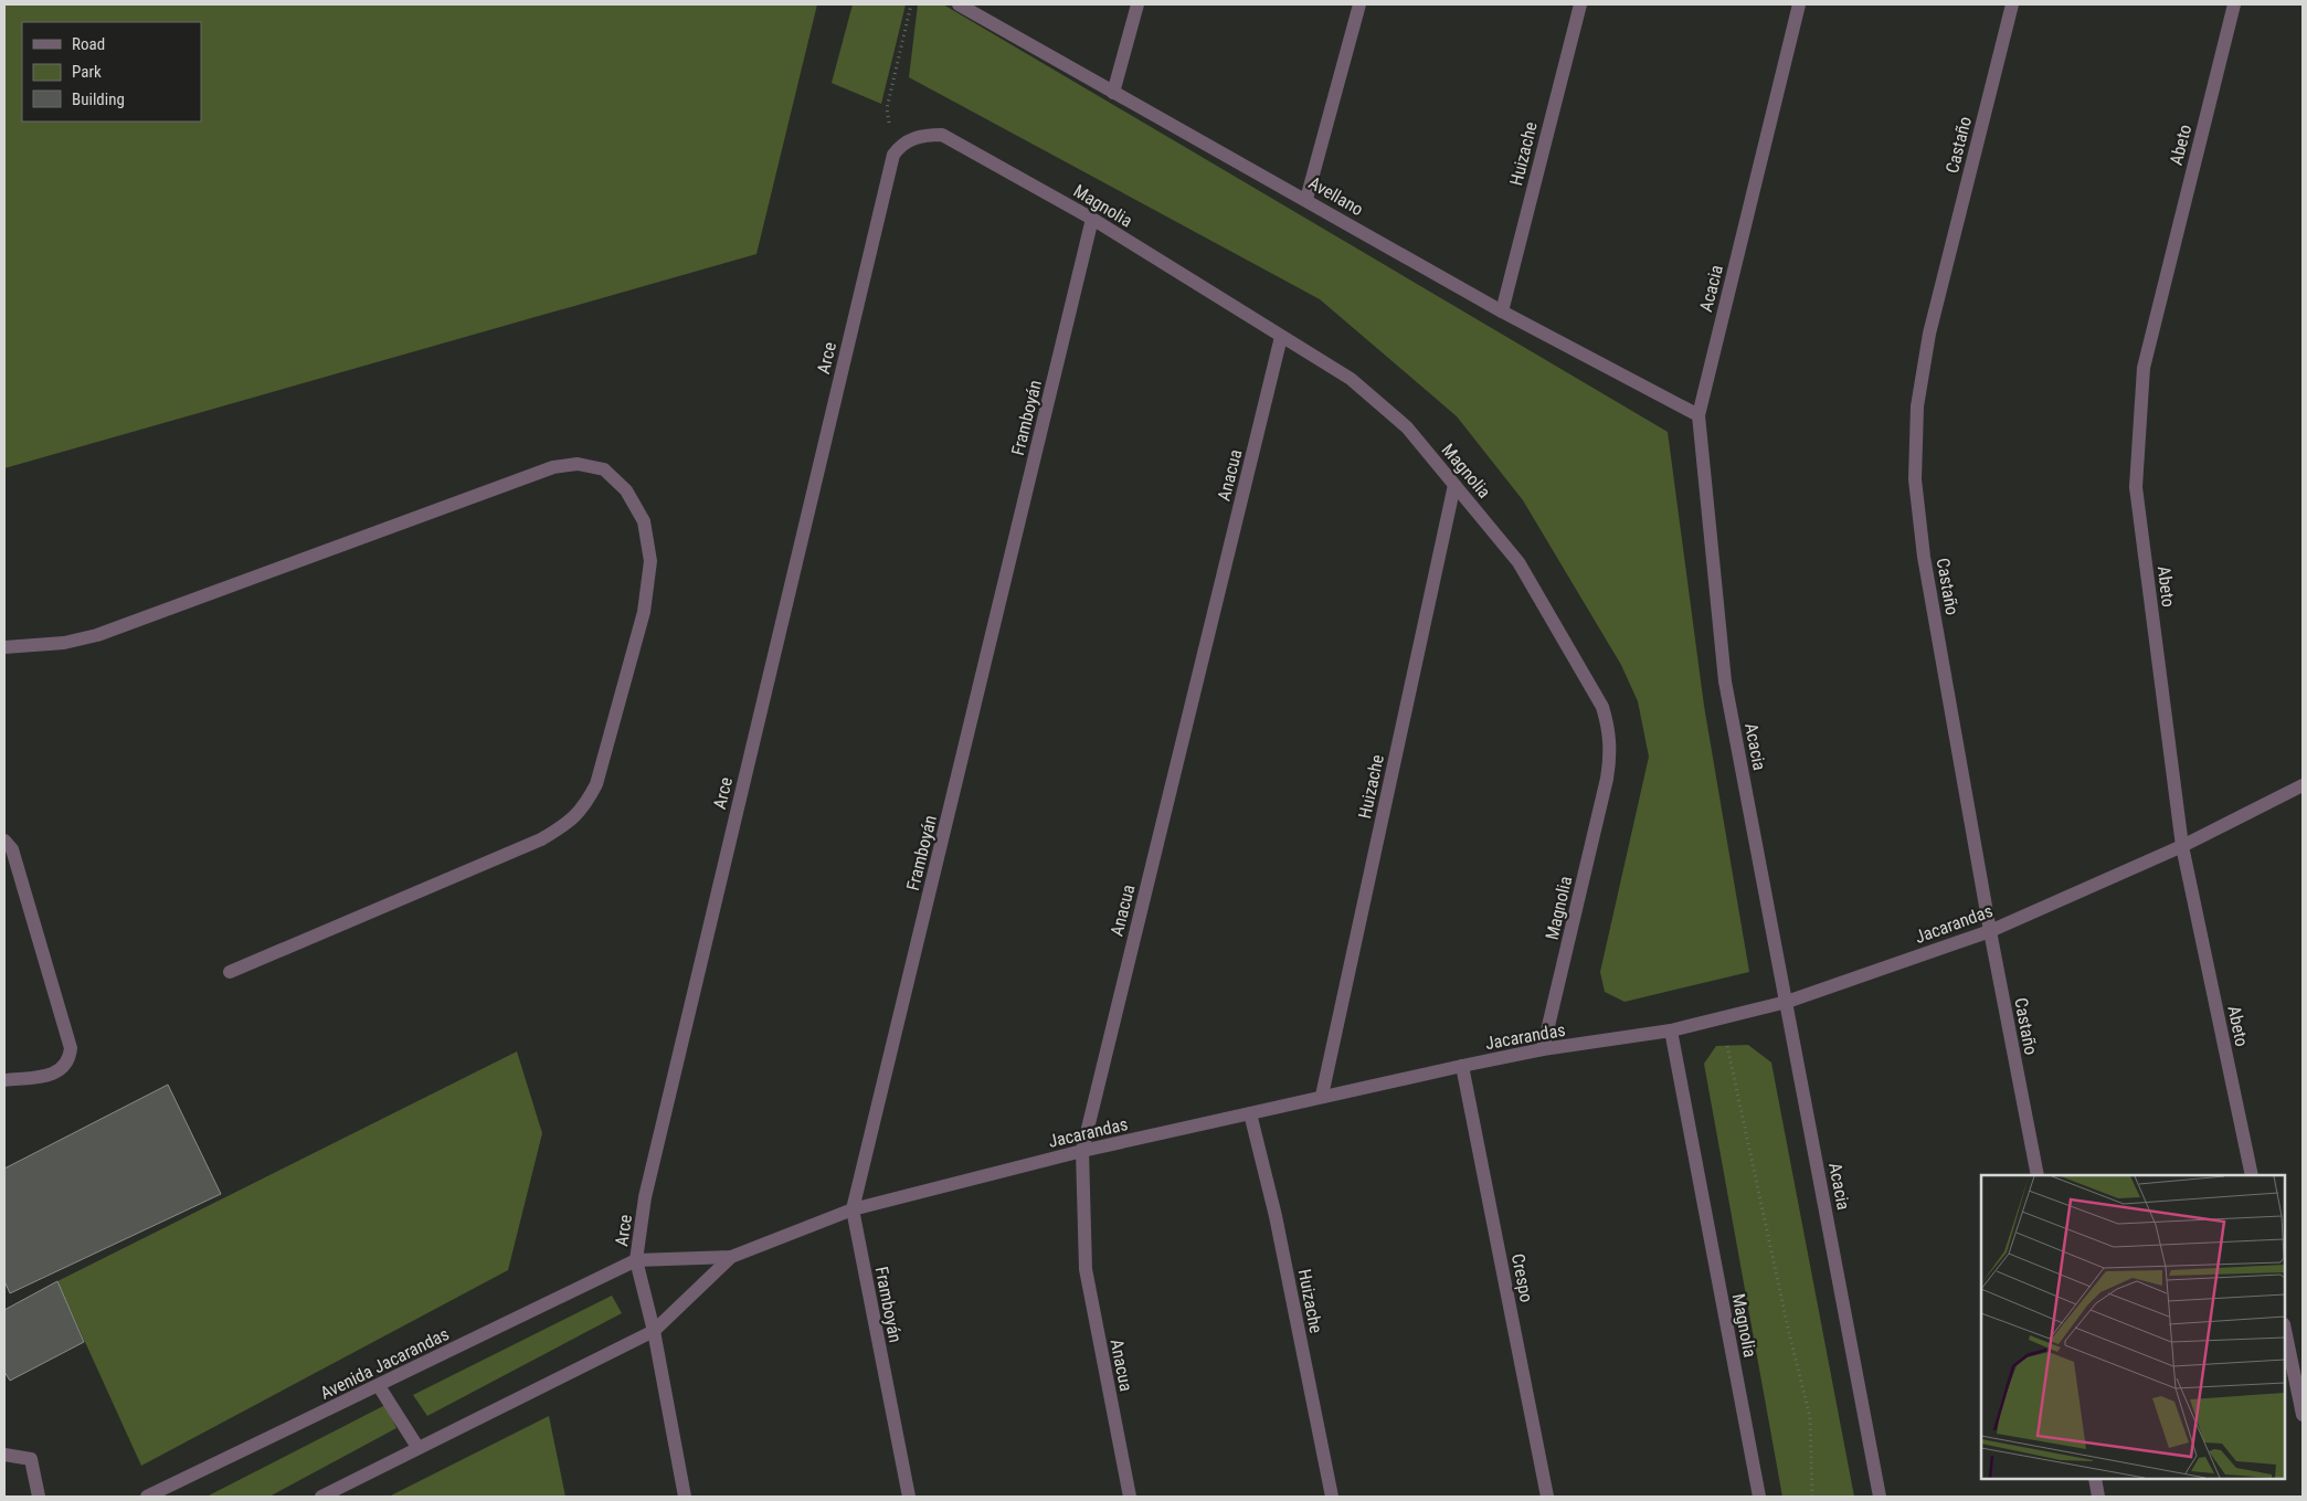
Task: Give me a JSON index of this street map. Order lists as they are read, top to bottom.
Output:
{
  "streets": {
    "street": [
      "Castaño",
      "Abeto",
      "Huizache",
      "Avellano",
      "Magnolia",
      "Acacia",
      "Arce",
      "Framboyán",
      "Anacua",
      "Jacarandas",
      "Crespo",
      "Avenida Jacarandas"
    ]
  },
  "crossings": [
    ["Castaño", "Jacarandas"],
    ["Abeto", "Jacarandas"],
    ["Huizache", "Avellano"],
    ["Huizache", "Magnolia"],
    ["Huizache", "Jacarandas"],
    ["Avellano", "Acacia"],
    ["Magnolia", "Arce"],
    ["Magnolia", "Framboyán"],
    ["Magnolia", "Anacua"],
    ["Magnolia", "Jacarandas"],
    ["Acacia", "Jacarandas"],
    ["Arce", "Jacarandas"],
    ["Arce", "Avenida Jacarandas"],
    ["Framboyán", "Jacarandas"],
    ["Anacua", "Jacarandas"],
    ["Jacarandas", "Crespo"],
    ["Jacarandas", "Avenida Jacarandas"]
  ],
  "legend": ["Road", "Park", "Building"]
}
